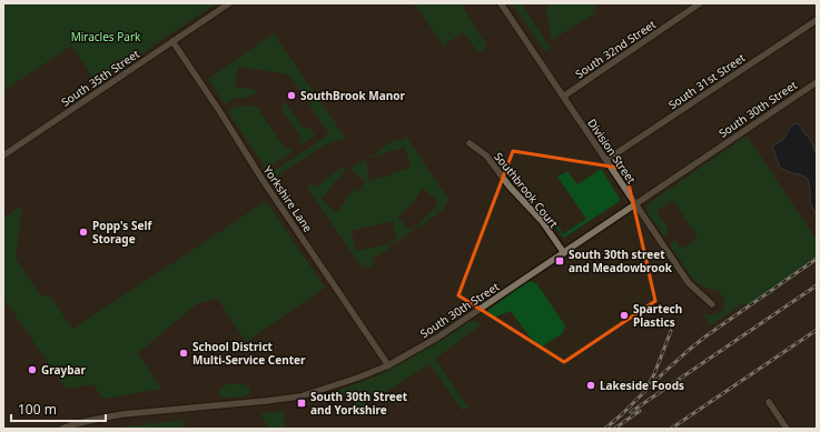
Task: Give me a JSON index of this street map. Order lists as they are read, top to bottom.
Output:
{
  "streets": {
    "street": [
      "South 32nd Street",
      "South 35th Street",
      "South 31st Street",
      "South 30th Street",
      "Division Street",
      "Southbrook Court",
      "Yorkshire Lane"
    ]
  },
  "crossings": [
    ["South 32nd Street", "Division Street"],
    ["South 35th Street", "Yorkshire Lane"],
    ["South 31st Street", "Division Street"],
    ["South 30th Street", "Division Street"],
    ["South 30th Street", "Southbrook Court"],
    ["South 30th Street", "Yorkshire Lane"]
  ],
  "parks": ["Miracles Park"],
  "places": {
    "other": [
      "SouthBrook Manor",
      "Popp's Self Storage",
      "Spartech Plastics",
      "School District Multi-Service Center",
      "Graybar",
      "Lakeside Foods"
    ],
    "transit": ["South 30th street and Meadowbrook", "South 30th Street and Yorkshire"]
  },
  "scale_bar": "100 m"
}
